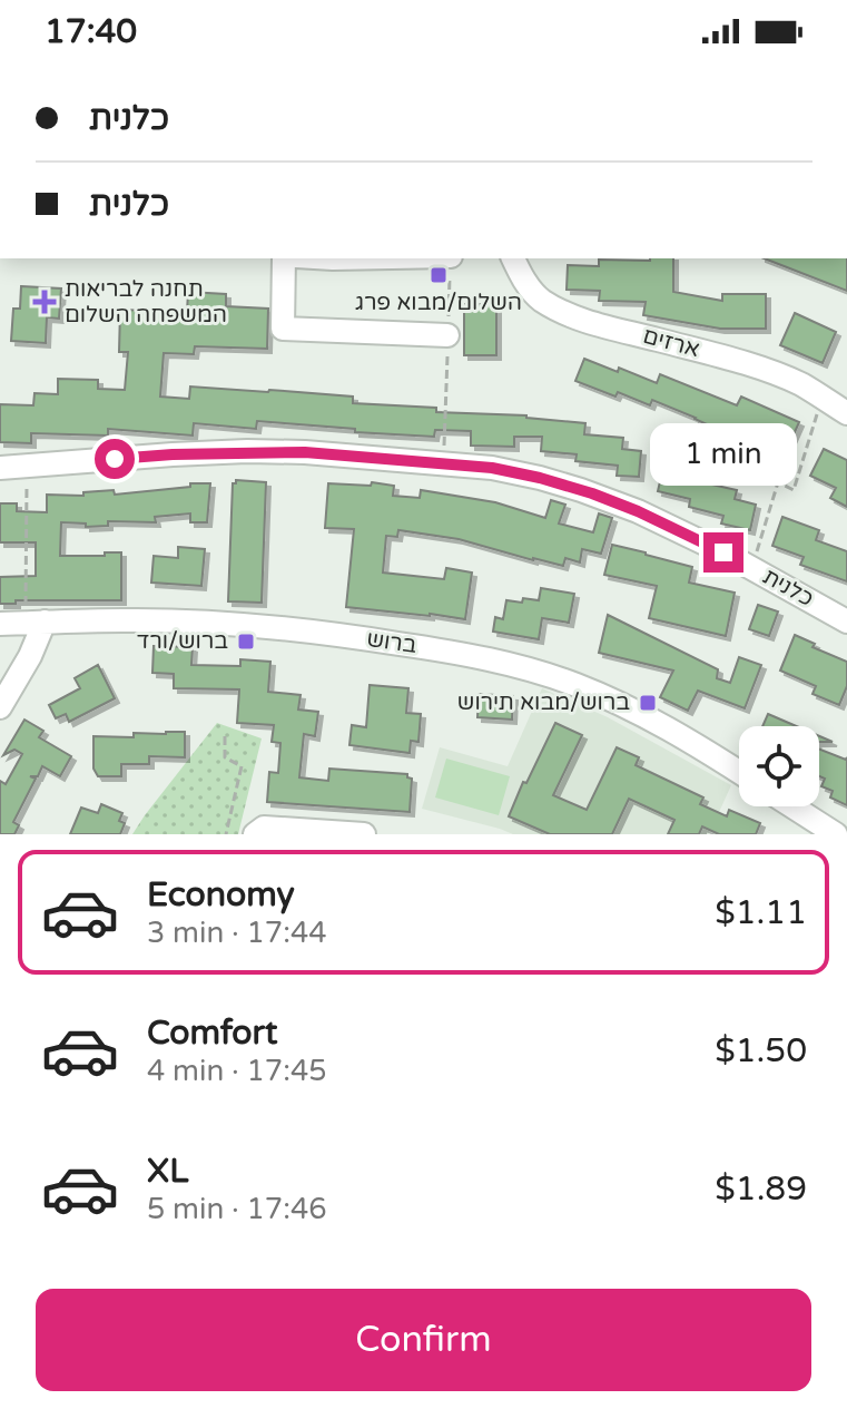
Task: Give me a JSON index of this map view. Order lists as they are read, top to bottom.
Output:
{
  "streets": {
    "street": ["ארזים", "כלנית", "ברוש"]
  },
  "places": {
    "transit": ["השלום/מבוא פרג", "ברוש/ורד", "ברוש/מבוא תירוש"],
    "health": ["תחנה לבריאות המשפחה השלום"]
  },
  "page": {
    "status": "17:40",
    "banner": ["כלנית", "כלנית"],
    "bubble": "1 min",
    "list": [
      {
        "name": "Economy",
        "note": "3 min · 17:44",
        "value": "$1.11"
      },
      {
        "name": "Comfort",
        "note": "4 min · 17:45",
        "value": "$1.50"
      },
      {
        "name": "XL",
        "note": "5 min · 17:46",
        "value": "$1.89"
      }
    ],
    "buttons": "Confirm"
  }
}
